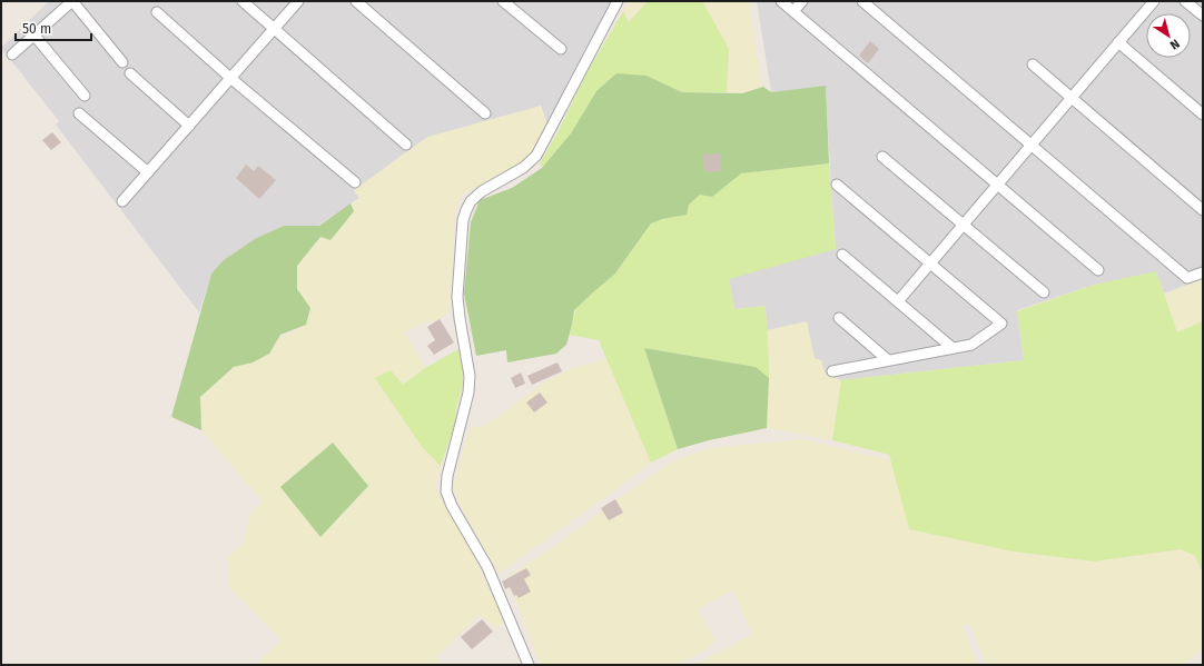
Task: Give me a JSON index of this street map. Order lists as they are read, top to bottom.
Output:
{
  "scale_bar": "50 m",
  "north": "bottom right"
}
